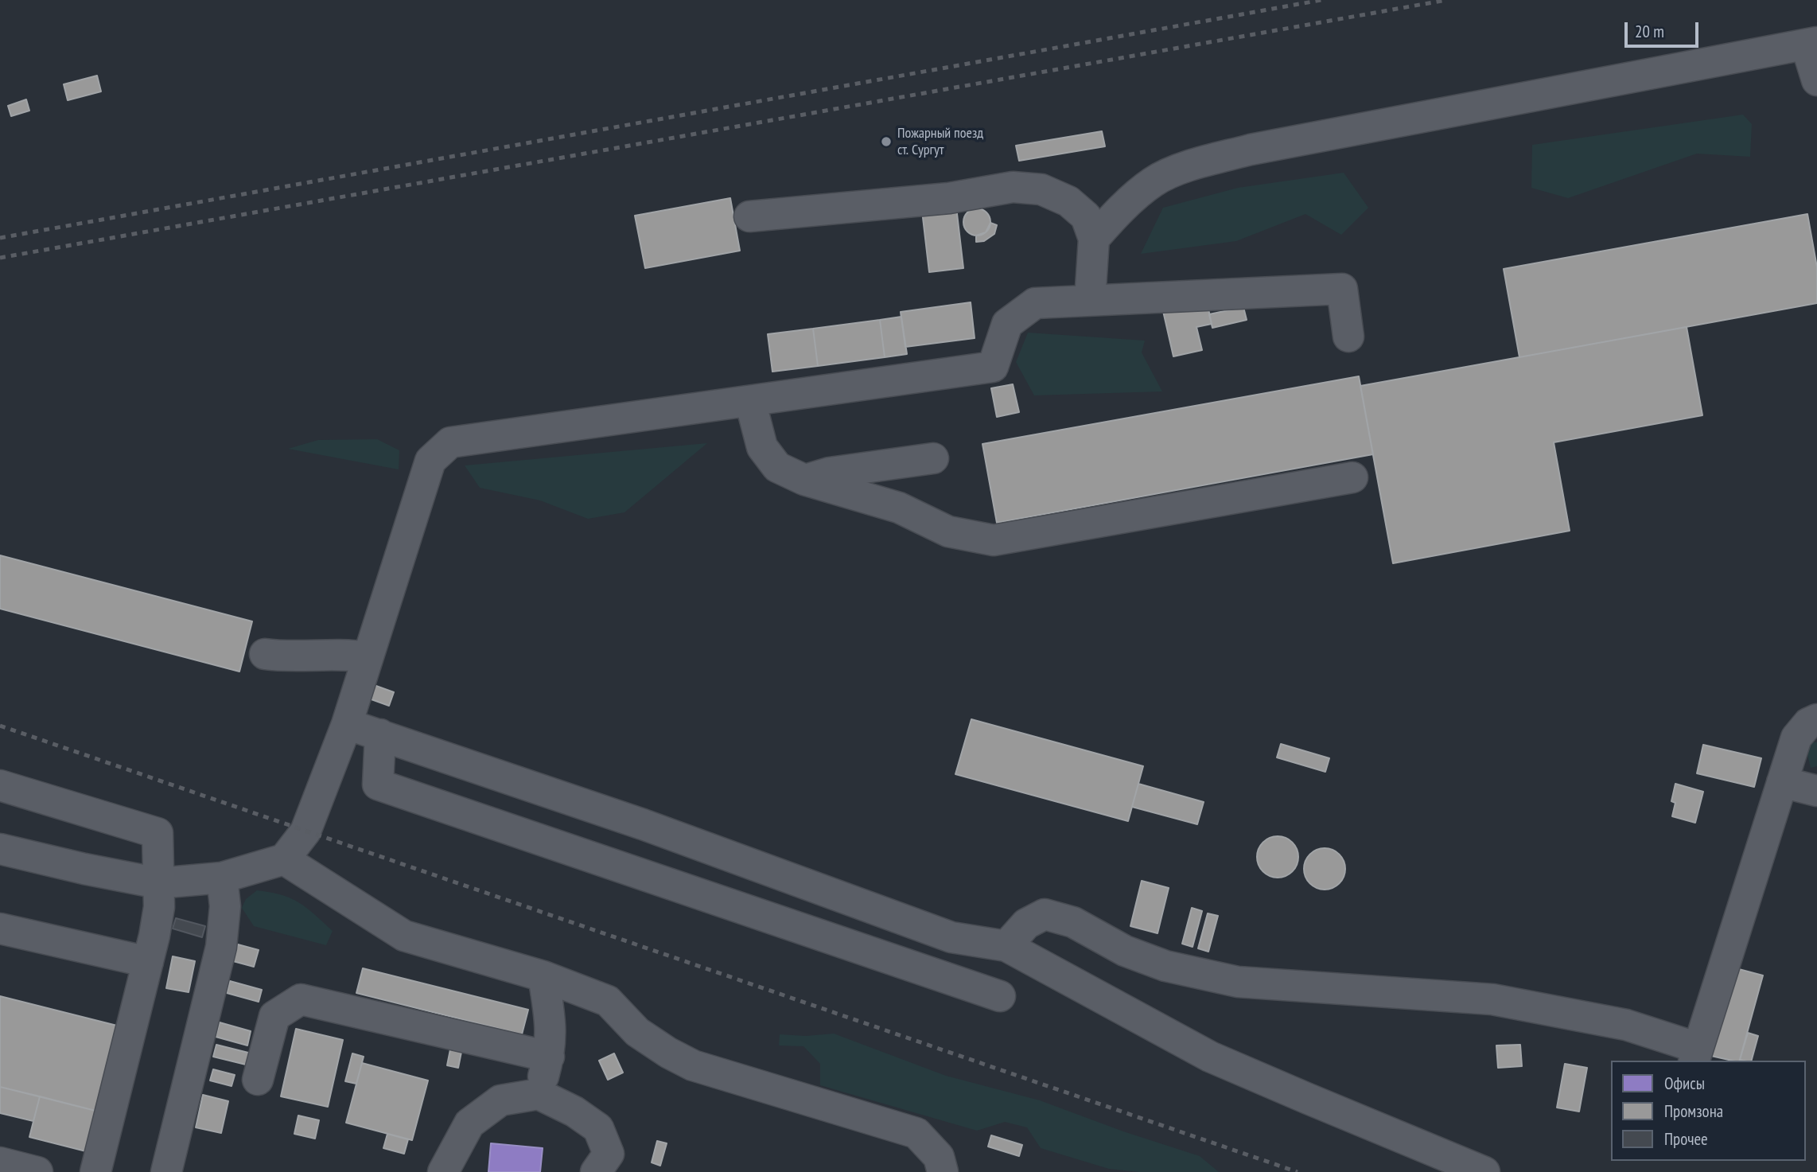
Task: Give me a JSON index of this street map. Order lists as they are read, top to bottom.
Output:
{
  "places": ["Пожарный поезд ст. Сургут"],
  "legend": ["Офисы", "Промзона", "Прочее"],
  "scale_bar": "20 m"
}
